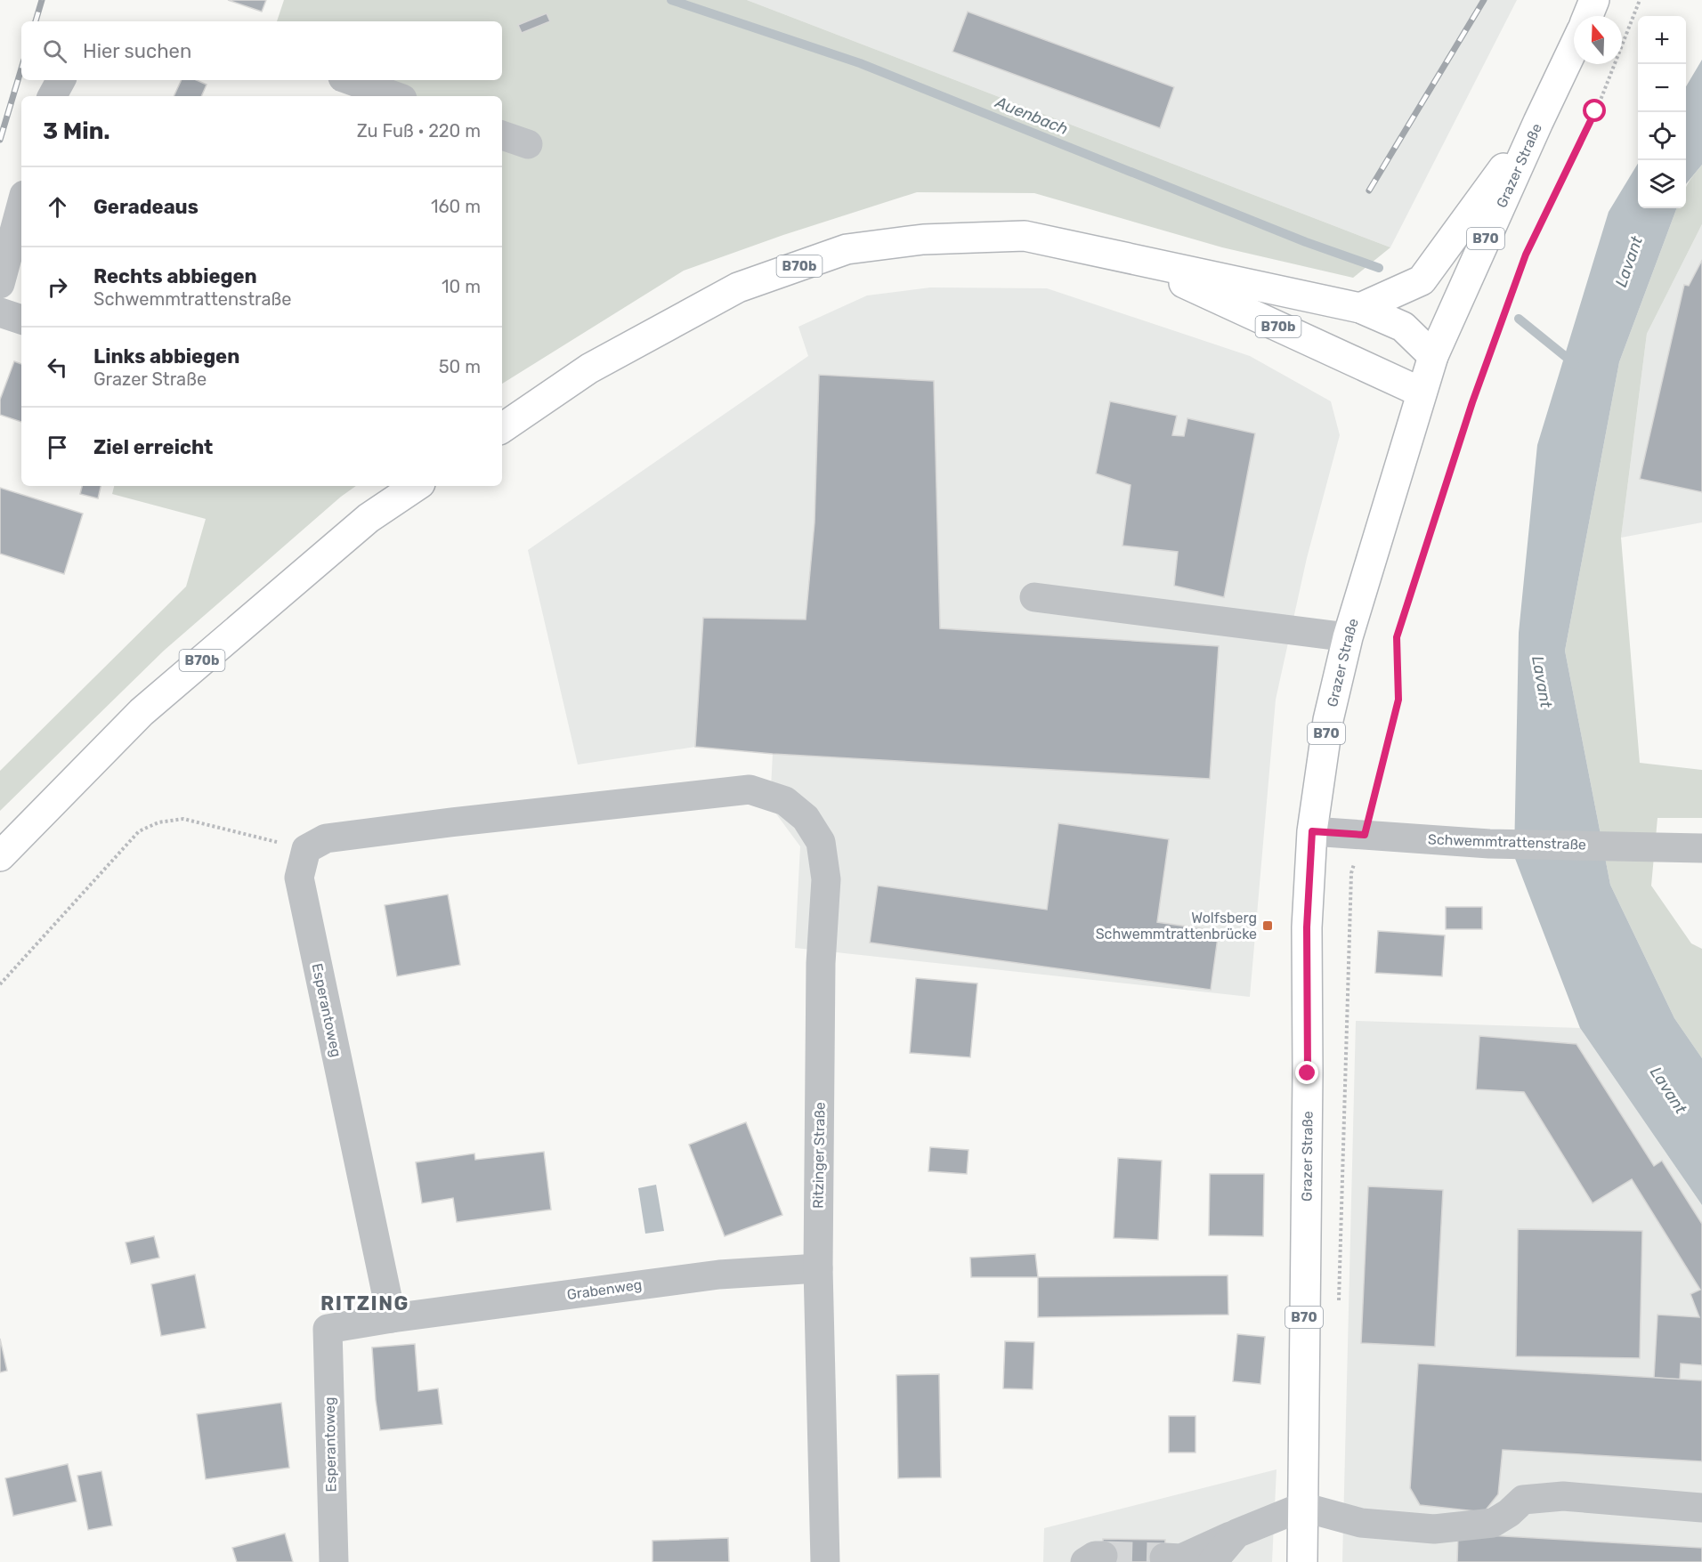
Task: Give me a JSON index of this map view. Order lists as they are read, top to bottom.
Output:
{
  "streets": {
    "main road": ["Grazer Straße", "B70", "B70b"],
    "street": [
      "Schwemmtrattenstraße",
      "Esperantoweg",
      "Ritzinger Straße",
      "Grabenweg"
    ]
  },
  "crossings": [
    ["Grazer Straße", "B70b"],
    ["Grazer Straße", "Schwemmtrattenstraße"],
    ["Esperantoweg", "Ritzinger Straße"],
    ["Esperantoweg", "Grabenweg"],
    ["Ritzinger Straße", "Grabenweg"]
  ],
  "districts": ["RITZING"],
  "water": ["Auenbach", "Lavant"],
  "places": {
    "transit": ["Wolfsberg Schwemmtrattenbrücke"]
  },
  "north": "top",
  "page": {
    "map_buttons": ["+", "−"],
    "search": "Hier suchen",
    "heading": ["3 Min.", "Zu Fuß · 220 m"],
    "list": [
      ["Geradeaus", "160 m"],
      ["Rechts abbiegen", "Schwemmtrattenstraße", "10 m"],
      ["Links abbiegen", "Grazer Straße", "50 m"],
      "Ziel erreicht"
    ]
  }
}
